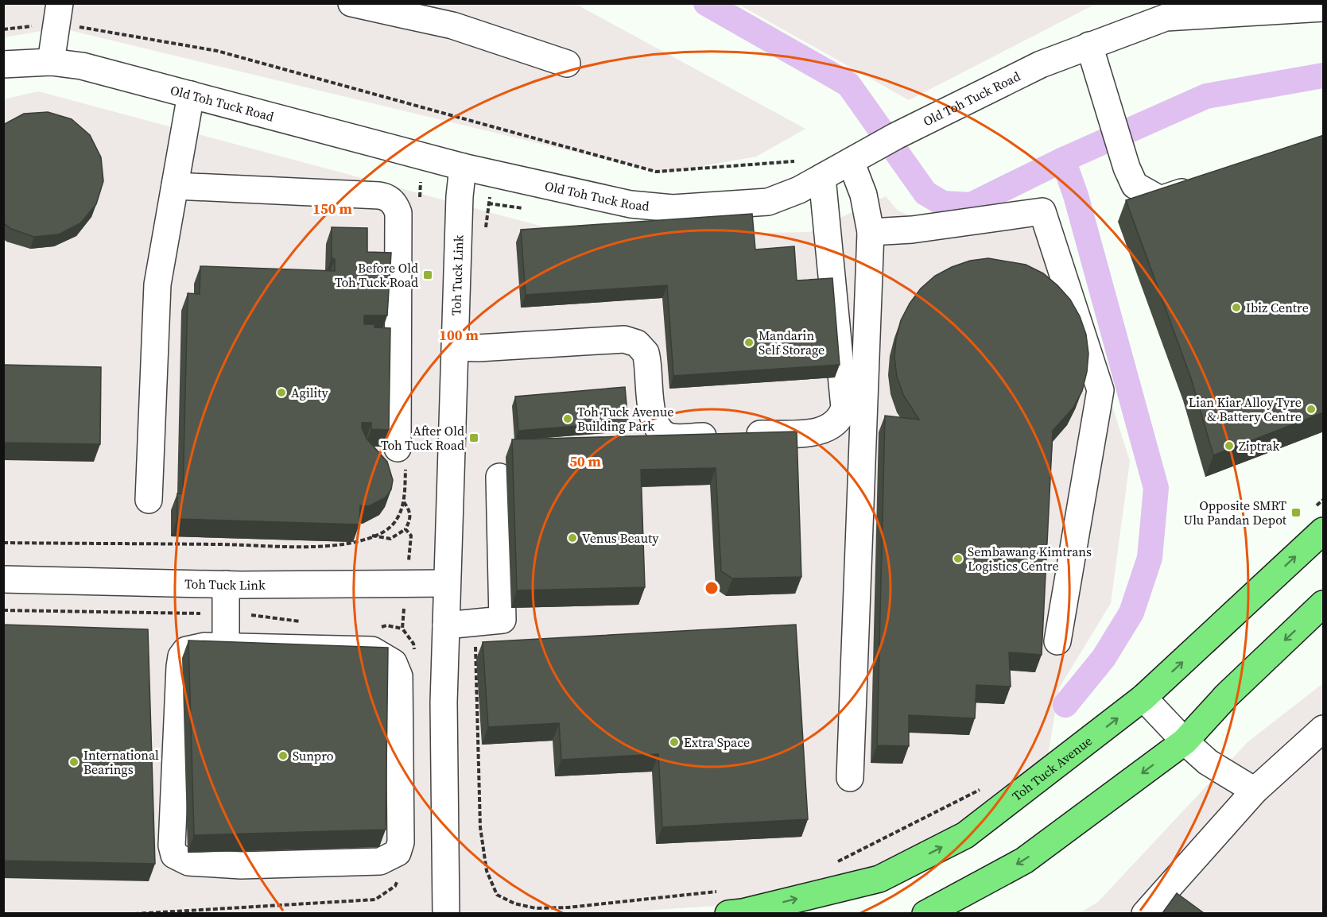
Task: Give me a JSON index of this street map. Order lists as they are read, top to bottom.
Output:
{
  "streets": {
    "main road": ["Toh Tuck Avenue"],
    "street": ["Old Toh Tuck Road", "Toh Tuck Link"]
  },
  "crossings": [
    ["Old Toh Tuck Road", "Toh Tuck Link"]
  ],
  "places": {
    "transit": ["Before Old Toh Tuck Road", "After Old Toh Tuck Road", "Opposite SMRT Ulu Pandan Depot"],
    "other": [
      "Ibiz Centre",
      "Mandarin Self Storage",
      "Agility",
      "Lian Kiar Alloy Tyre & Battery Centre",
      "Toh Tuck Avenue Building Park",
      "Ziptrak",
      "Venus Beauty",
      "Sembawang Kimtrans Logistics Centre",
      "Extra Space",
      "Sunpro",
      "International Bearings"
    ]
  },
  "rings": ["150 m", "100 m", "50 m"]
}
